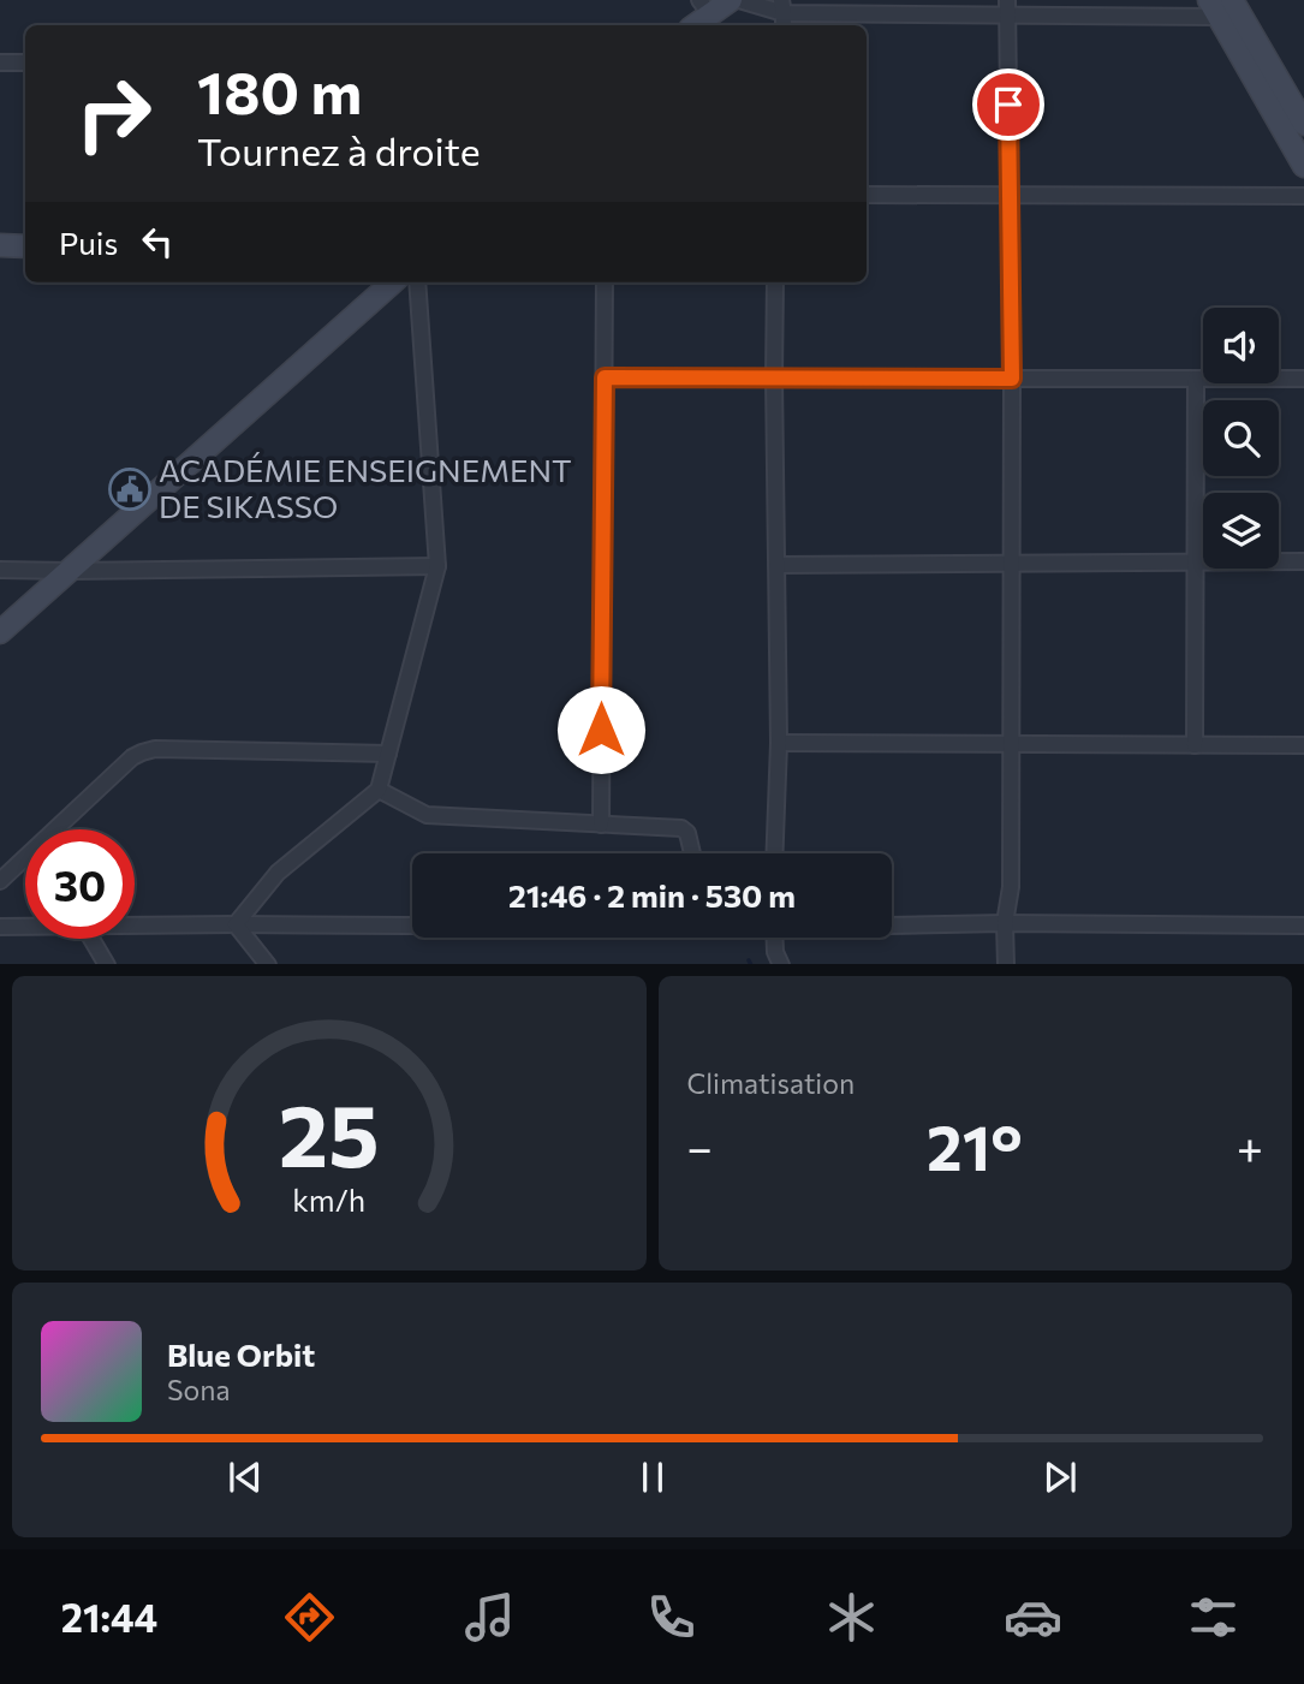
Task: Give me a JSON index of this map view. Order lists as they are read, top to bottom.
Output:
{
  "places": {
    "public building": ["ACADÉMIE ENSEIGNEMENT DE SIKASSO"]
  },
  "page": {
    "turn": ["180 m", "Tournez à droite"],
    "then": "Puis",
    "limit": "30",
    "trip": "21:46 · 2 min · 530 m",
    "tile": "Climatisation",
    "heat": ["−", "21°", "+"],
    "song": ["Blue Orbit", "Sona"],
    "tabs": "21:44",
    "gauge": ["25", "km/h"]
  }
}
